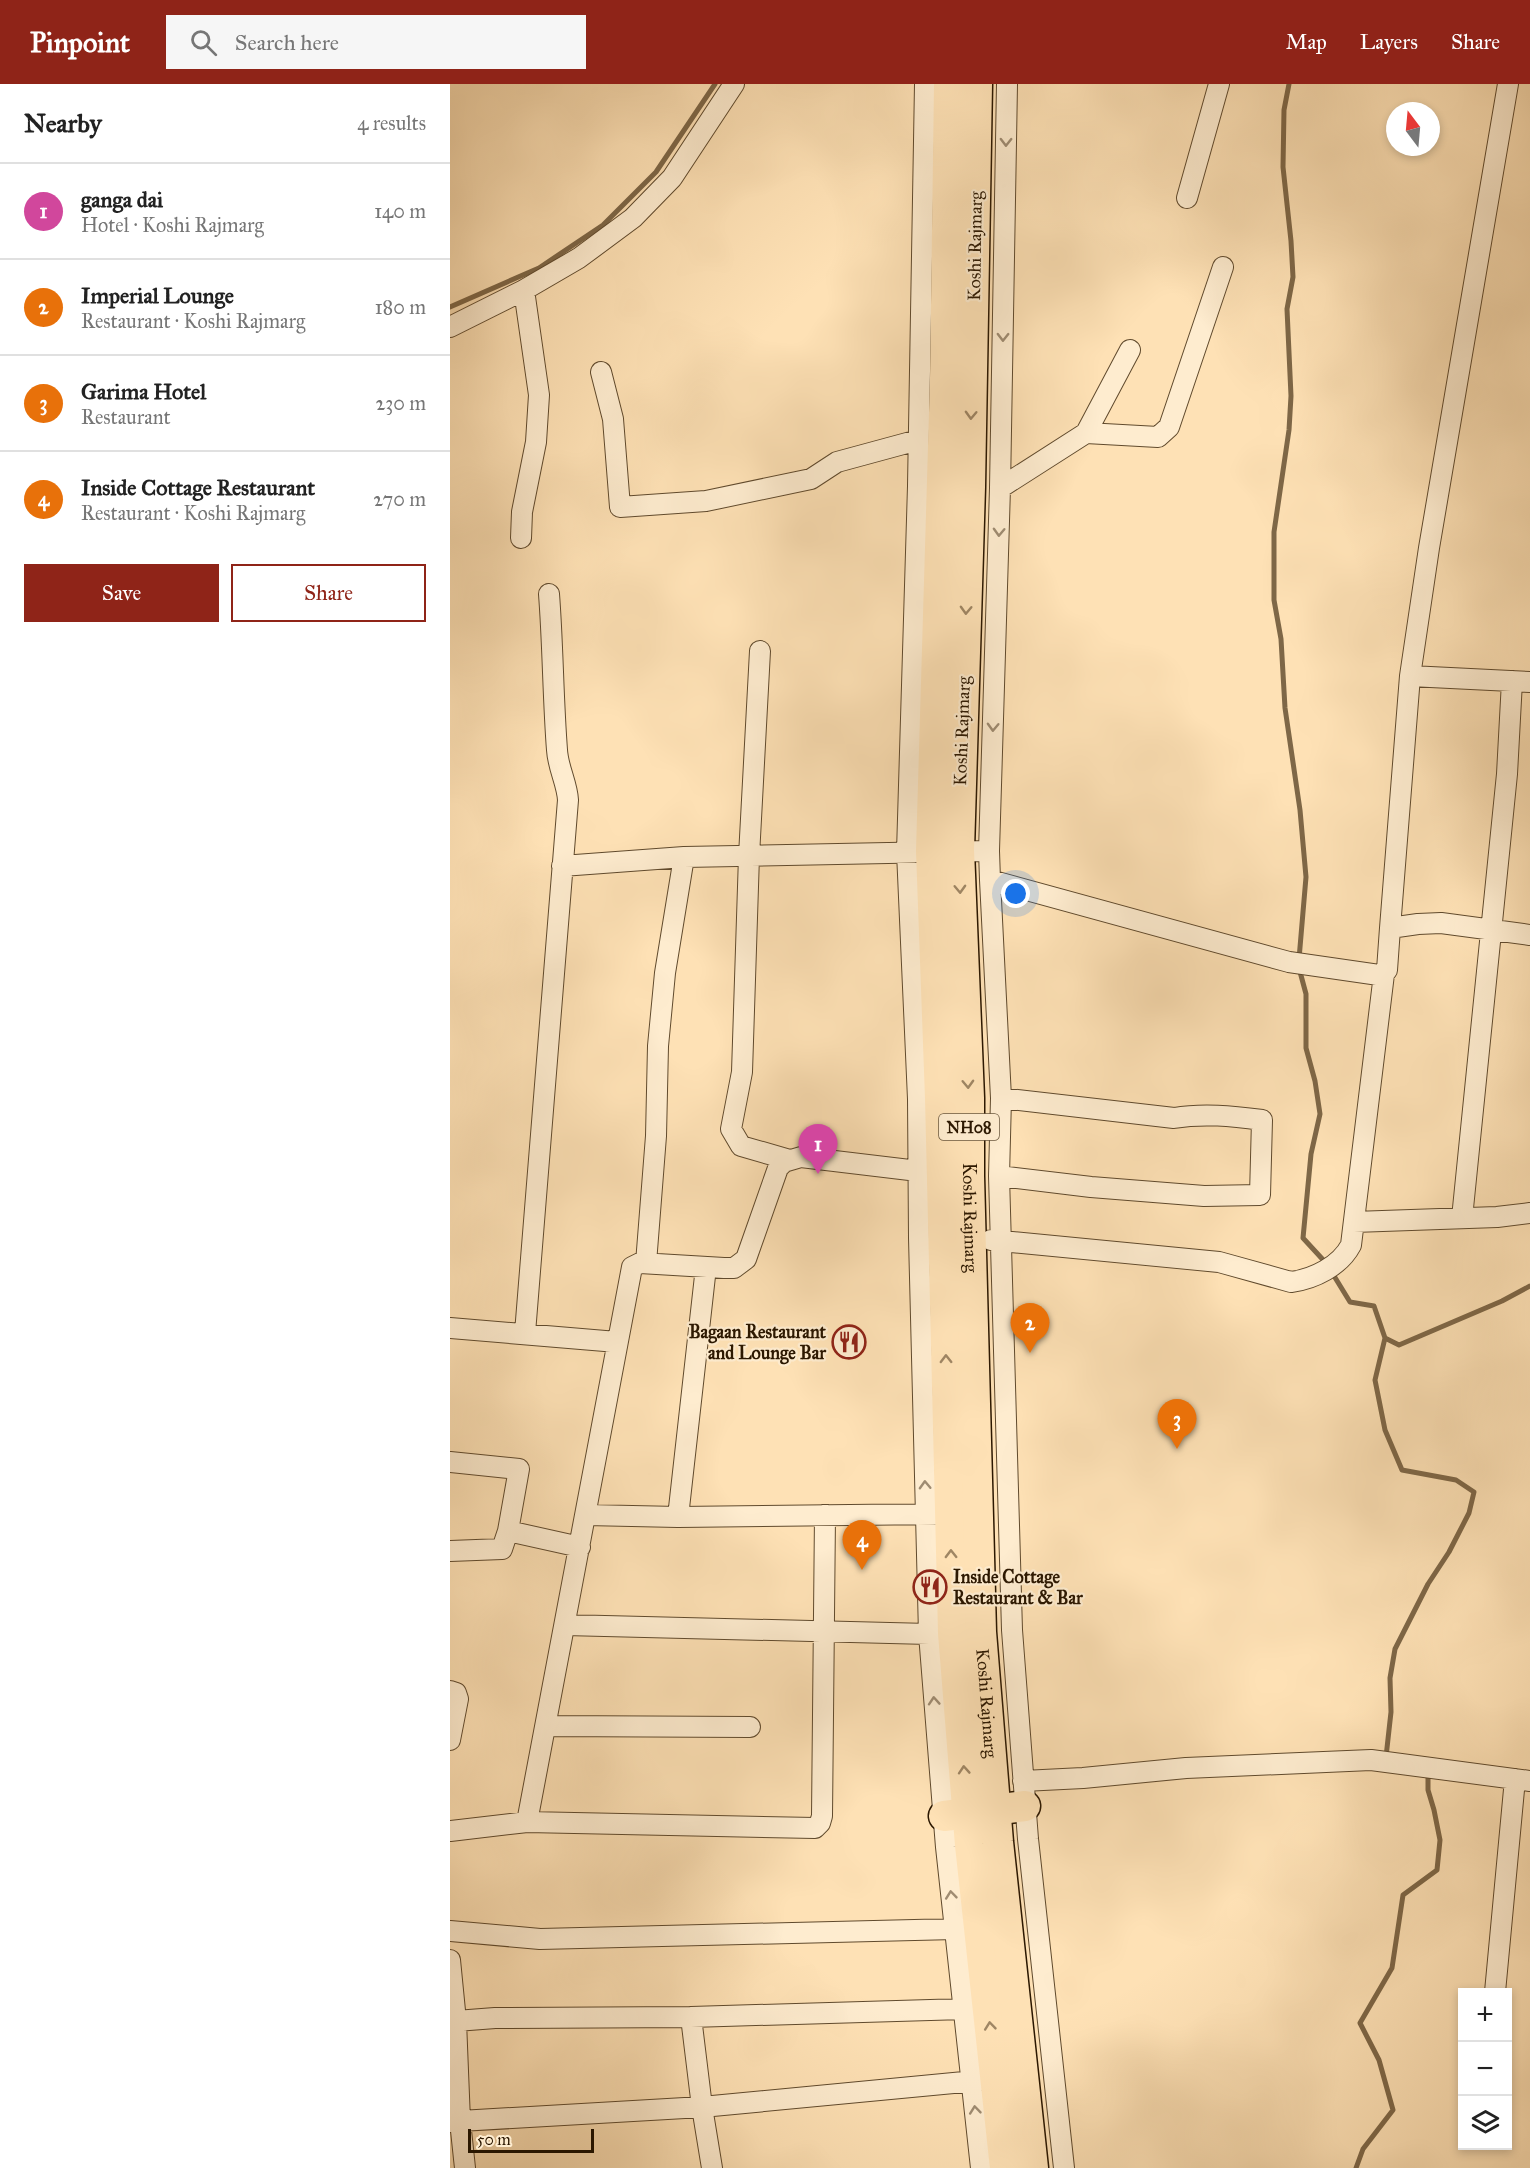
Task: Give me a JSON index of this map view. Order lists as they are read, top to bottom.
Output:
{
  "streets": {
    "main road": ["Koshi Rajmarg", "NH08"]
  },
  "places": {
    "restaurant": ["Bagaan Restaurant and Lounge Bar", "Inside Cottage Restaurant & Bar"]
  },
  "scale_bar": "50 m",
  "north": "top",
  "page": {
    "header": "Pinpoint",
    "search": "Search here",
    "nav": ["Map", "Layers", "Share"],
    "heading": ["Nearby", "4 results"],
    "list": [
      {
        "mark": "1",
        "name": "ganga dai",
        "note": "Hotel · Koshi Rajmarg",
        "value": "140 m"
      },
      {
        "mark": "2",
        "name": "Imperial Lounge",
        "note": "Restaurant · Koshi Rajmarg",
        "value": "180 m"
      },
      {
        "mark": "3",
        "name": "Garima Hotel",
        "note": "Restaurant",
        "value": "230 m"
      },
      {
        "mark": "4",
        "name": "Inside Cottage Restaurant",
        "note": "Restaurant · Koshi Rajmarg",
        "value": "270 m"
      }
    ],
    "buttons": ["Save", "Share"],
    "pins": [
      "1",
      "2",
      "3",
      "4"
    ],
    "map_buttons": ["+", "−"],
    "scale": "50 m"
  }
}
